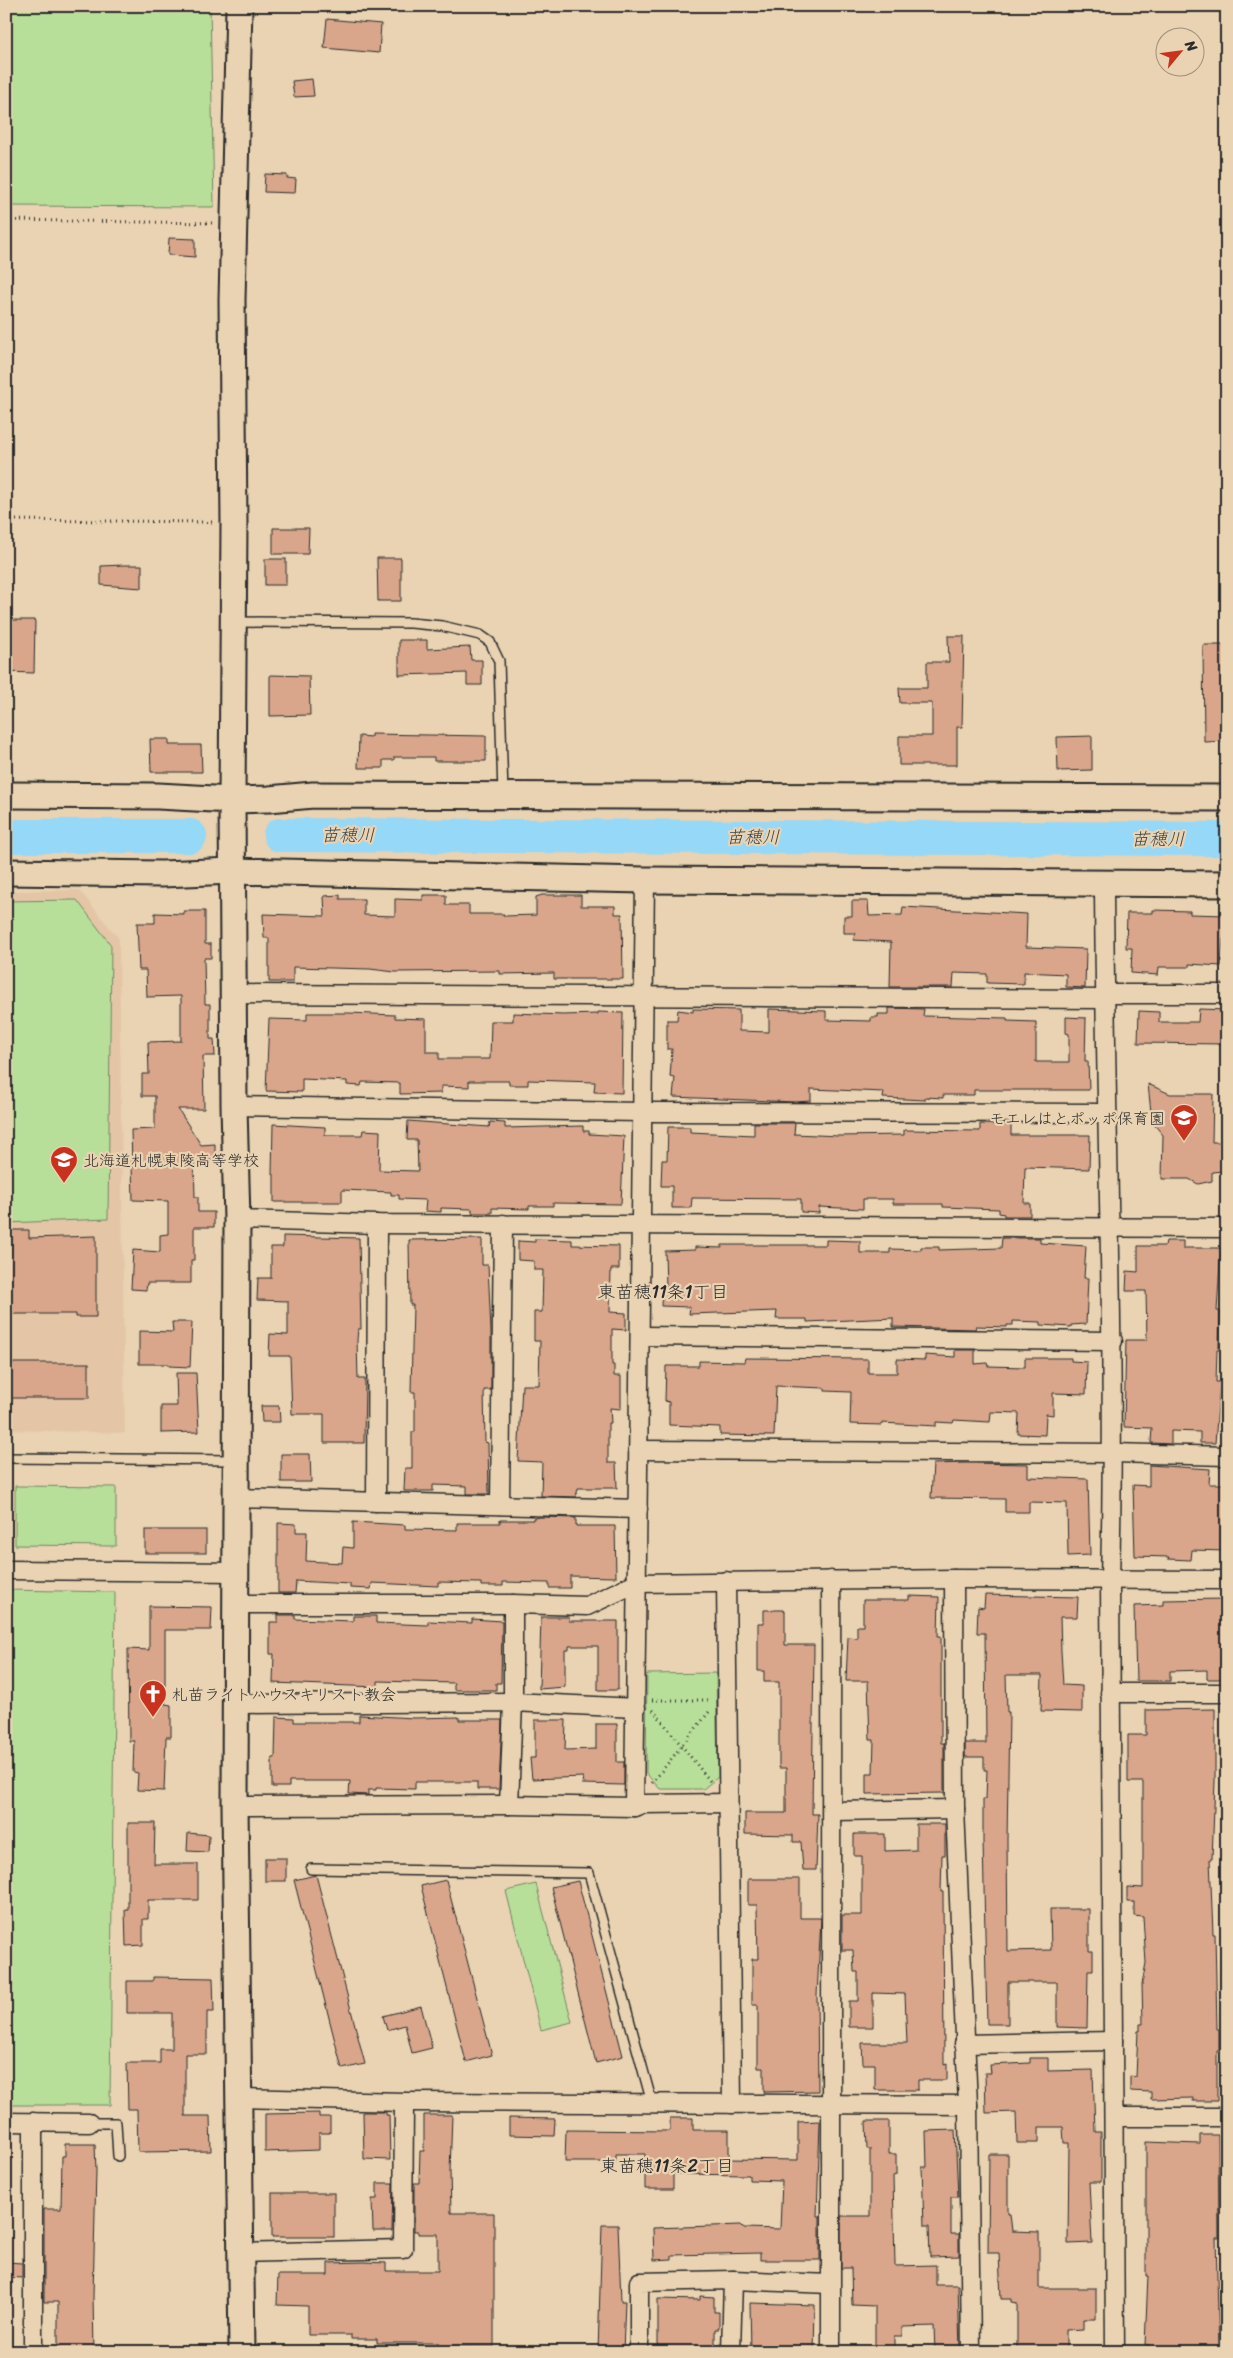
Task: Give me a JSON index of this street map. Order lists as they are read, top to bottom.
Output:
{
  "districts": ["東苗穂11条1丁目", "東苗穂11条2丁目"],
  "water": ["苗穂川"],
  "places": {
    "school or university": ["モエレはとポッポ保育園", "北海道札幌東陵高等学校"],
    "church": ["札苗ライトハウスキリスト教会"]
  },
  "north": "top right"
}
